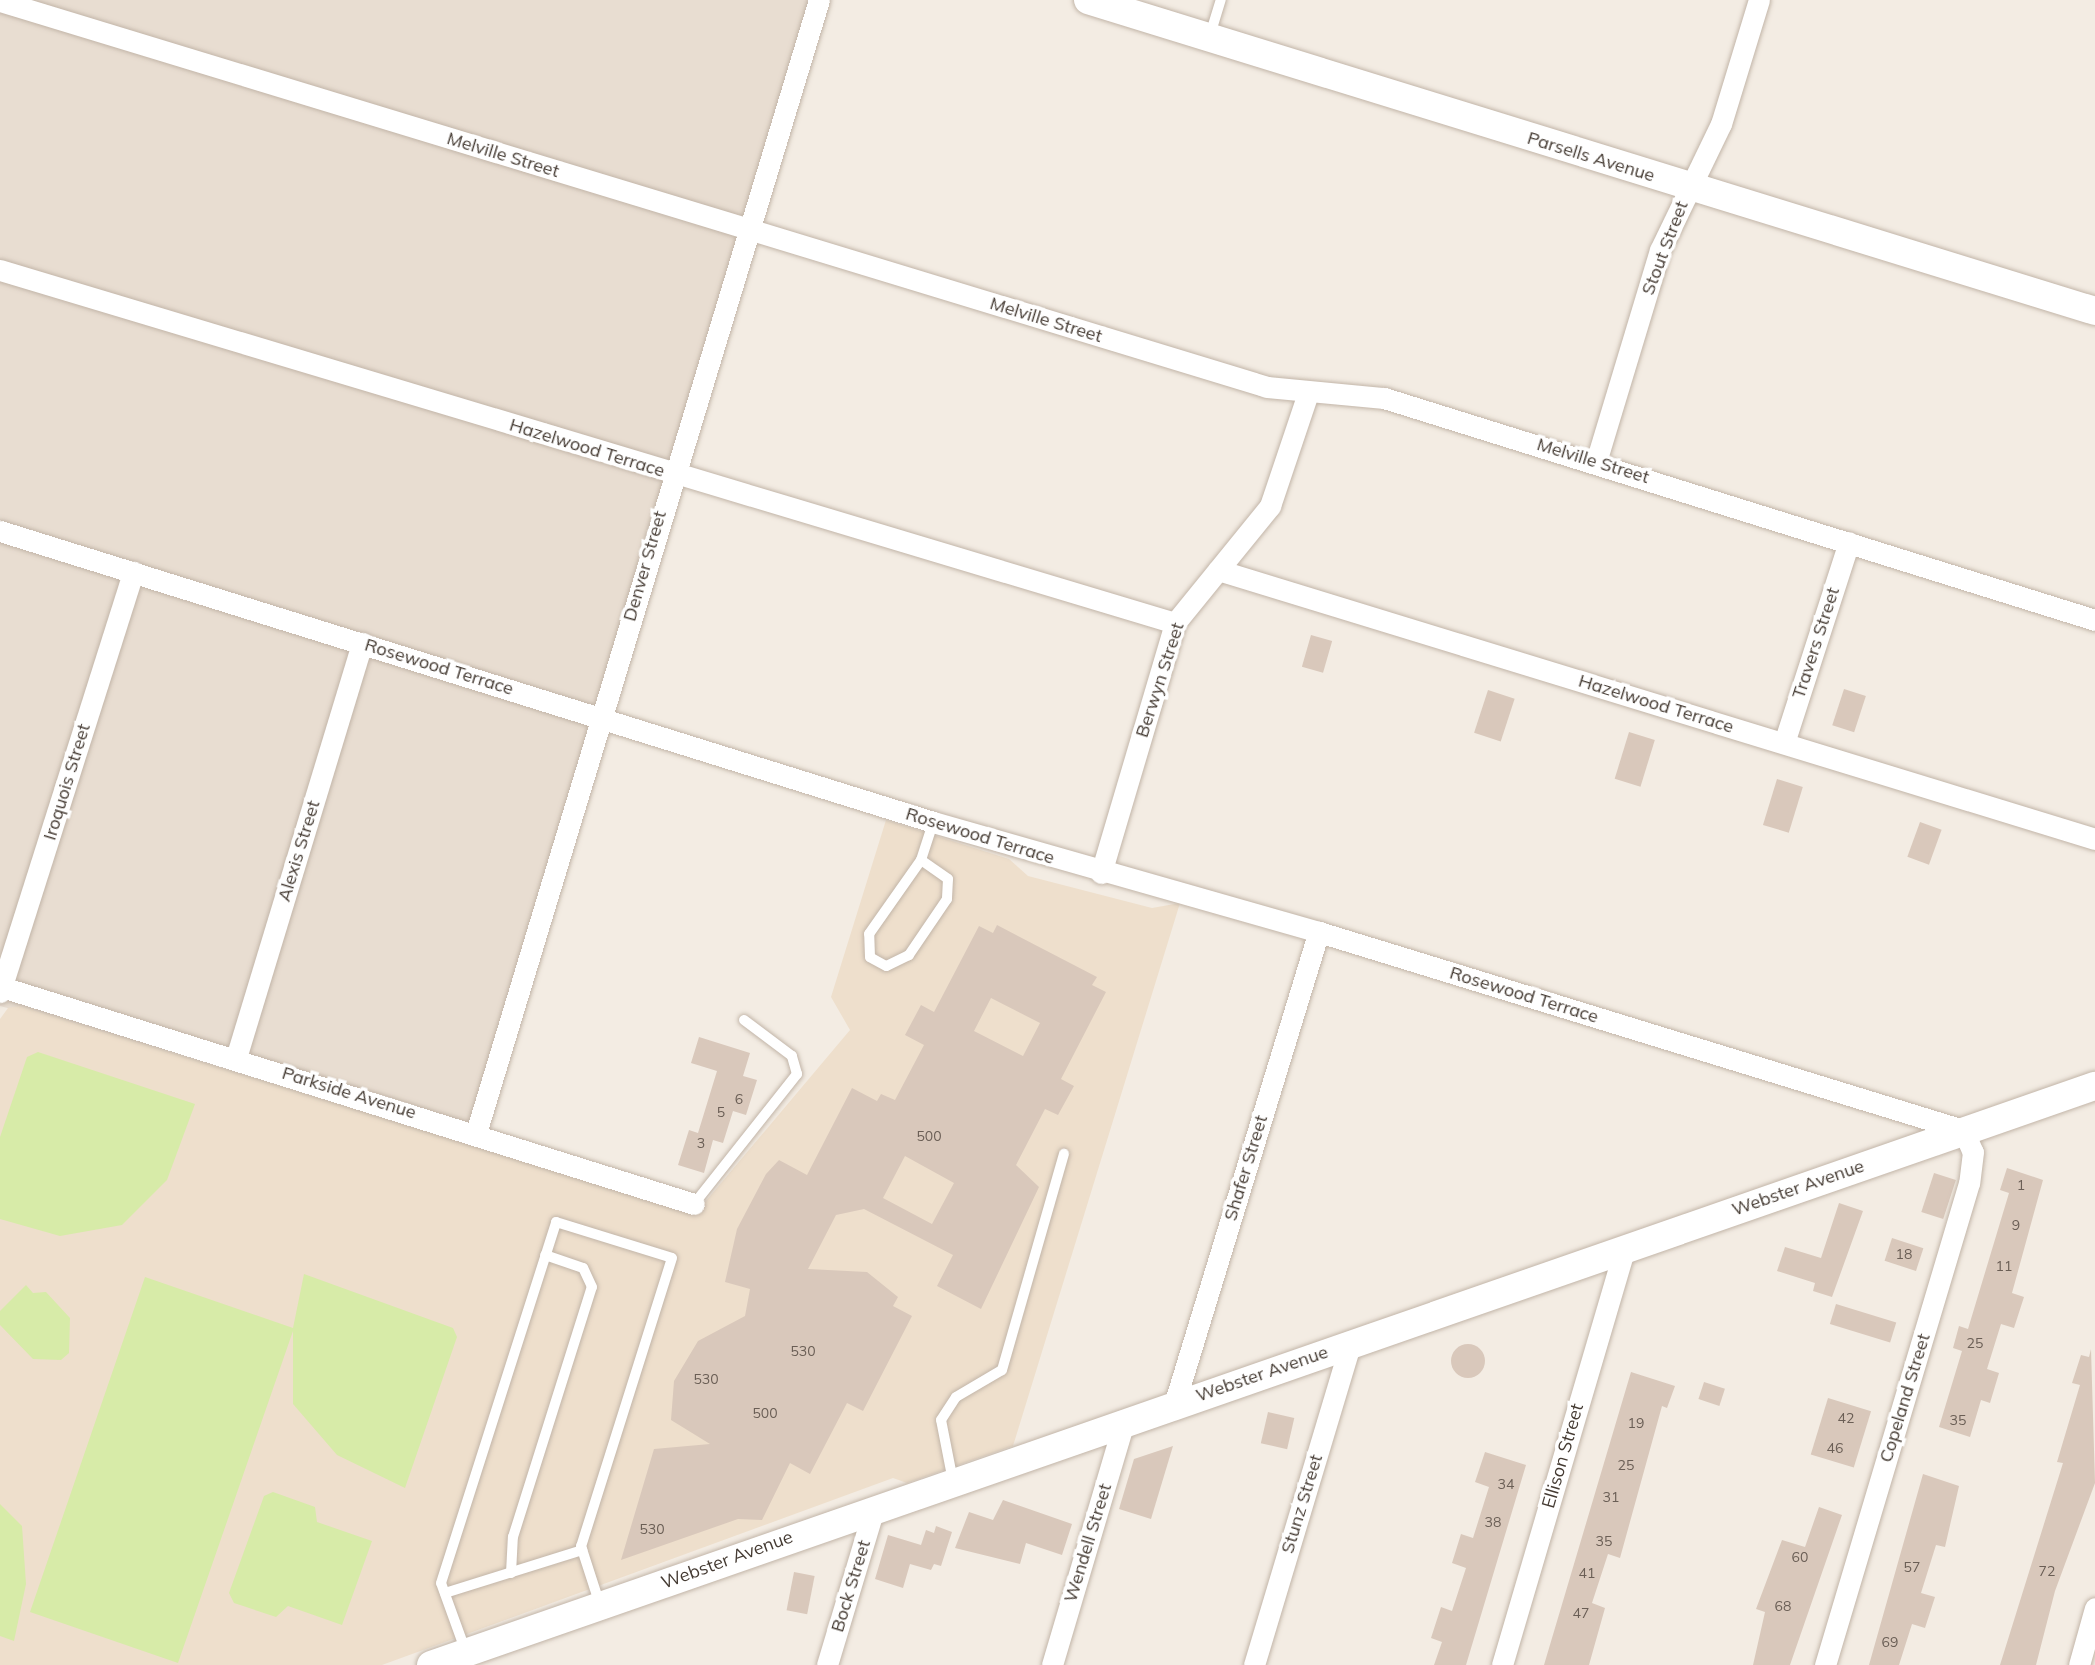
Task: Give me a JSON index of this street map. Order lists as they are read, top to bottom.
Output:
{
  "streets": {
    "street": [
      "Melville Street",
      "Parsells Avenue",
      "Stout Street",
      "Hazelwood Terrace",
      "Denver Street",
      "Travers Street",
      "Rosewood Terrace",
      "Berwyn Street",
      "Iroquois Street",
      "Alexis Street",
      "Parkside Avenue",
      "Shafer Street",
      "Webster Avenue",
      "Copeland Street",
      "Ellison Street",
      "Stunz Street",
      "Wendell Street",
      "Bock Street"
    ]
  },
  "crossings": [
    ["Melville Street", "Stout Street"],
    ["Melville Street", "Denver Street"],
    ["Melville Street", "Travers Street"],
    ["Melville Street", "Berwyn Street"],
    ["Parsells Avenue", "Stout Street"],
    ["Hazelwood Terrace", "Denver Street"],
    ["Hazelwood Terrace", "Travers Street"],
    ["Hazelwood Terrace", "Berwyn Street"],
    ["Denver Street", "Rosewood Terrace"],
    ["Denver Street", "Parkside Avenue"],
    ["Rosewood Terrace", "Berwyn Street"],
    ["Rosewood Terrace", "Iroquois Street"],
    ["Rosewood Terrace", "Alexis Street"],
    ["Rosewood Terrace", "Shafer Street"],
    ["Rosewood Terrace", "Webster Avenue"],
    ["Rosewood Terrace", "Copeland Street"],
    ["Iroquois Street", "Parkside Avenue"],
    ["Alexis Street", "Parkside Avenue"],
    ["Shafer Street", "Webster Avenue"],
    ["Webster Avenue", "Copeland Street"],
    ["Webster Avenue", "Ellison Street"],
    ["Webster Avenue", "Stunz Street"],
    ["Webster Avenue", "Wendell Street"],
    ["Webster Avenue", "Bock Street"]
  ],
  "house_numbers": [
    "6",
    "5",
    "500",
    "3",
    "1",
    "9",
    "18",
    "11",
    "25",
    "530",
    "530",
    "500",
    "42",
    "35",
    "19",
    "46",
    "25",
    "34",
    "31",
    "38",
    "530",
    "35",
    "60",
    "57",
    "72",
    "41",
    "68",
    "47",
    "69"
  ]
}
